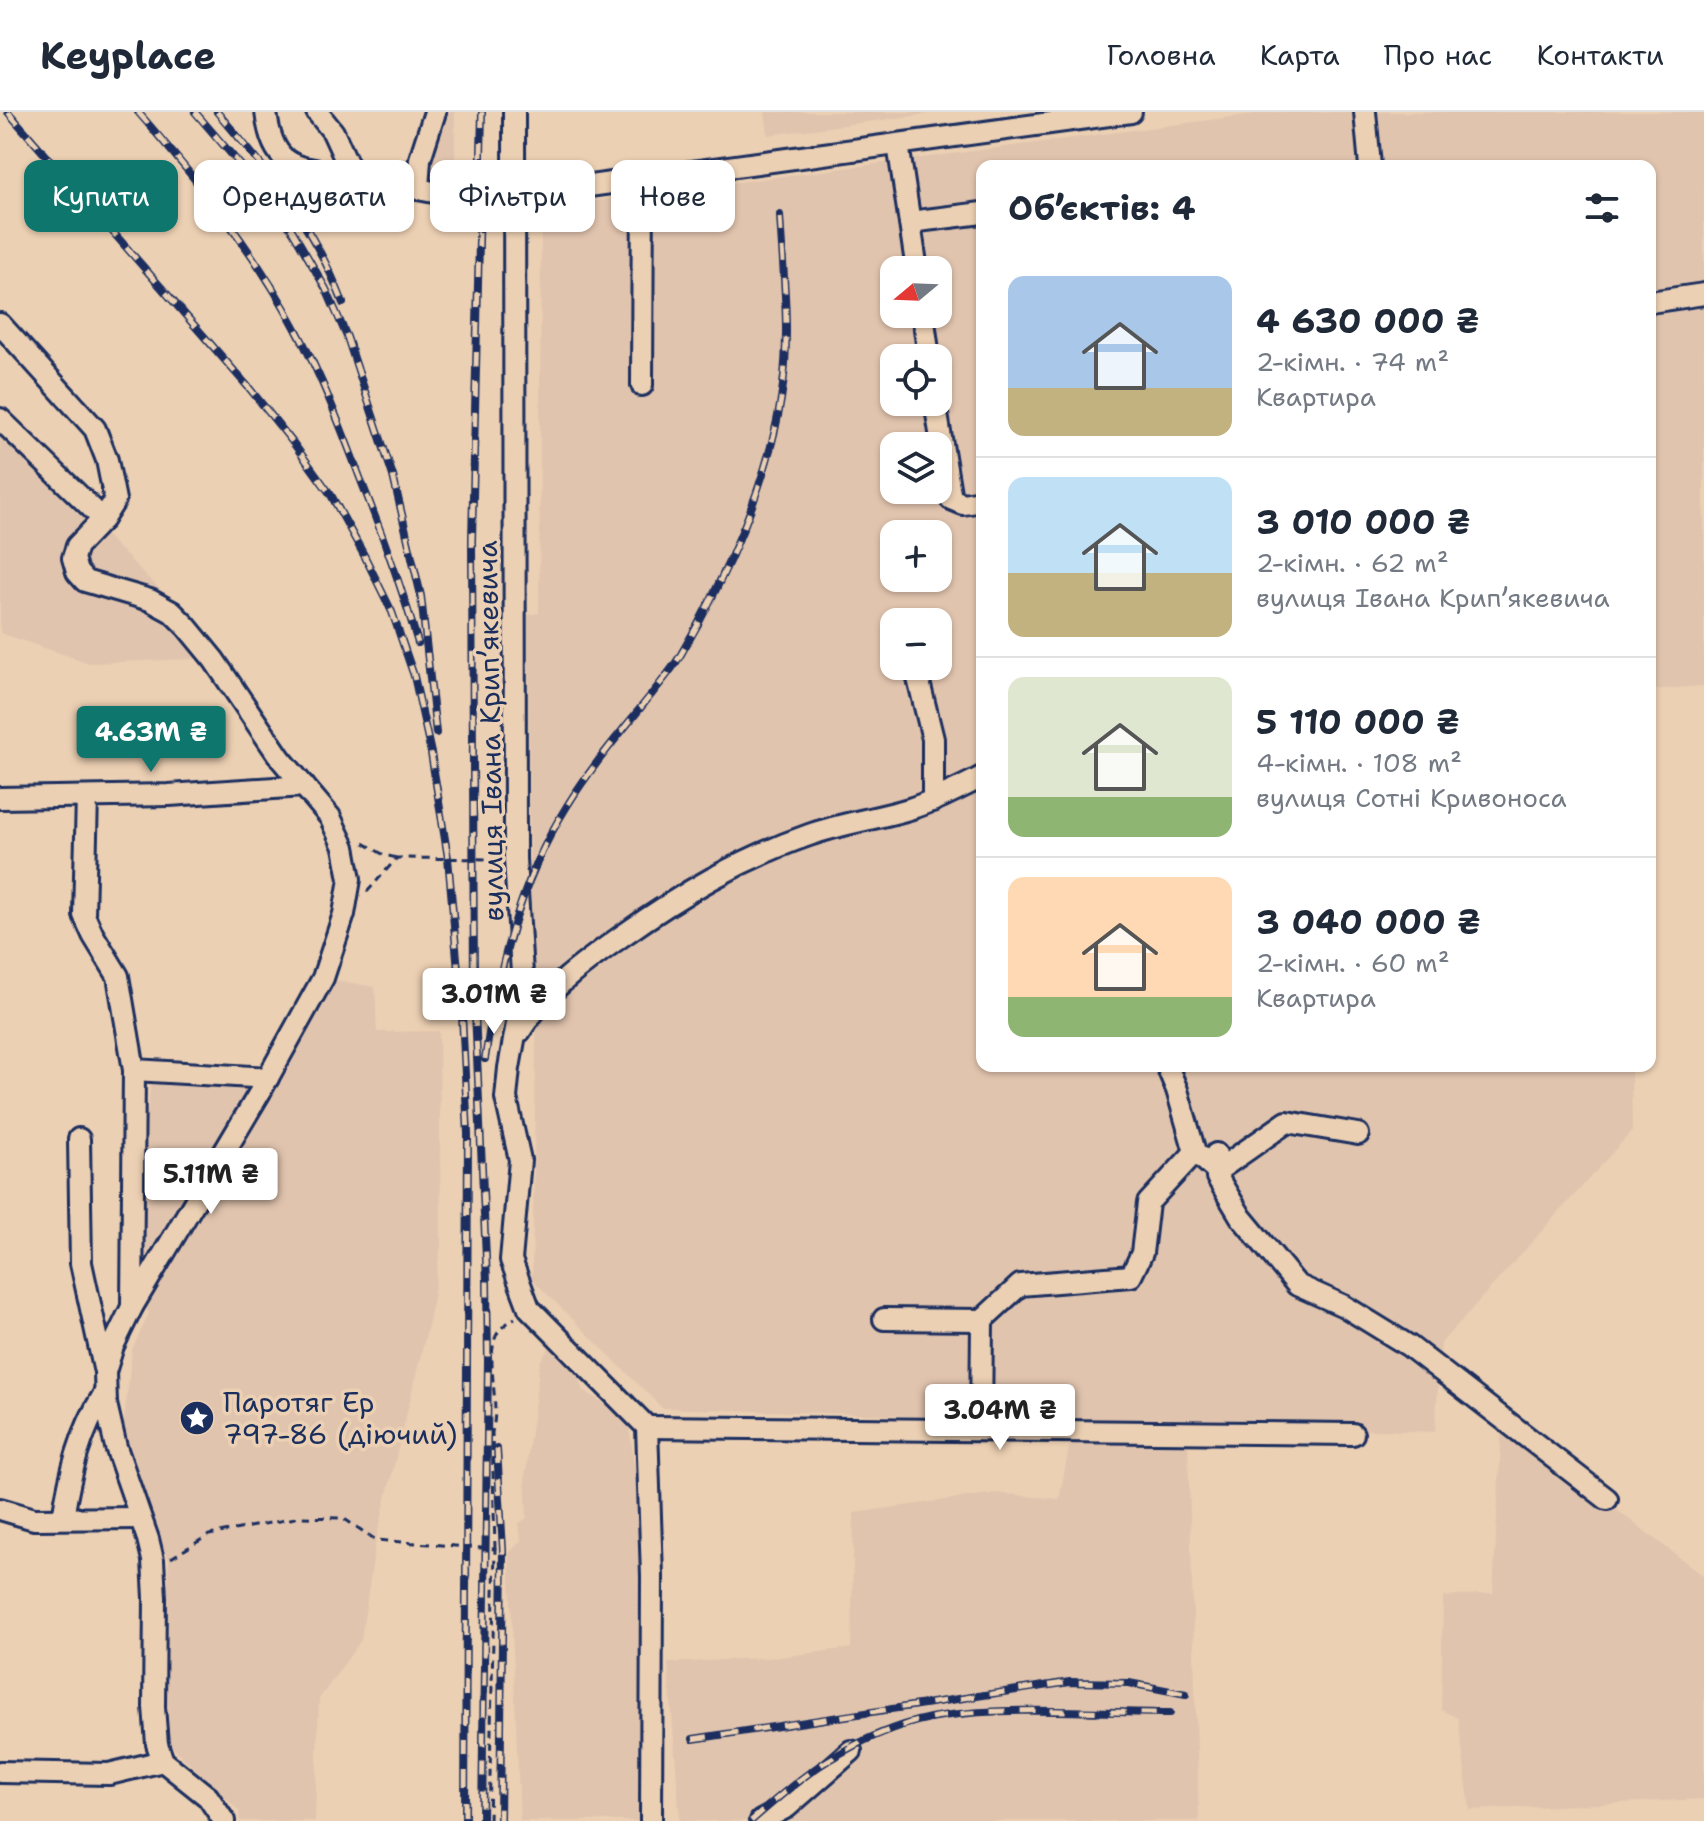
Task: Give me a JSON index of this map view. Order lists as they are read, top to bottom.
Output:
{
  "streets": {
    "street": ["вулиця Івана Крипʼякевича"]
  },
  "places": {
    "place": ["Паротяг Ер 797-86 (діючий)"]
  },
  "north": "left",
  "page": {
    "header": "Keyplace",
    "nav": [
      "Головна",
      "Карта",
      "Про нас",
      "Контакти"
    ],
    "chip": [
      "Купити",
      "Орендувати",
      "Фільтри",
      "Нове"
    ],
    "heading": "Об’єктів: 4",
    "map_buttons": ["+", "−"],
    "list": [
      {
        "name": "4 630 000 ₴",
        "note": "2-кімн. · 74 m² · Квартира"
      },
      {
        "name": "3 010 000 ₴",
        "note": "2-кімн. · 62 m² · вулиця Івана Крипʼякевича"
      },
      {
        "name": "5 110 000 ₴",
        "note": "4-кімн. · 108 m² · вулиця Сотні Кривоноса"
      },
      {
        "name": "3 040 000 ₴",
        "note": "2-кімн. · 60 m² · Квартира"
      }
    ],
    "price": [
      "4.63M ₴",
      "3.01M ₴",
      "5.11M ₴",
      "3.04M ₴"
    ]
  }
}
